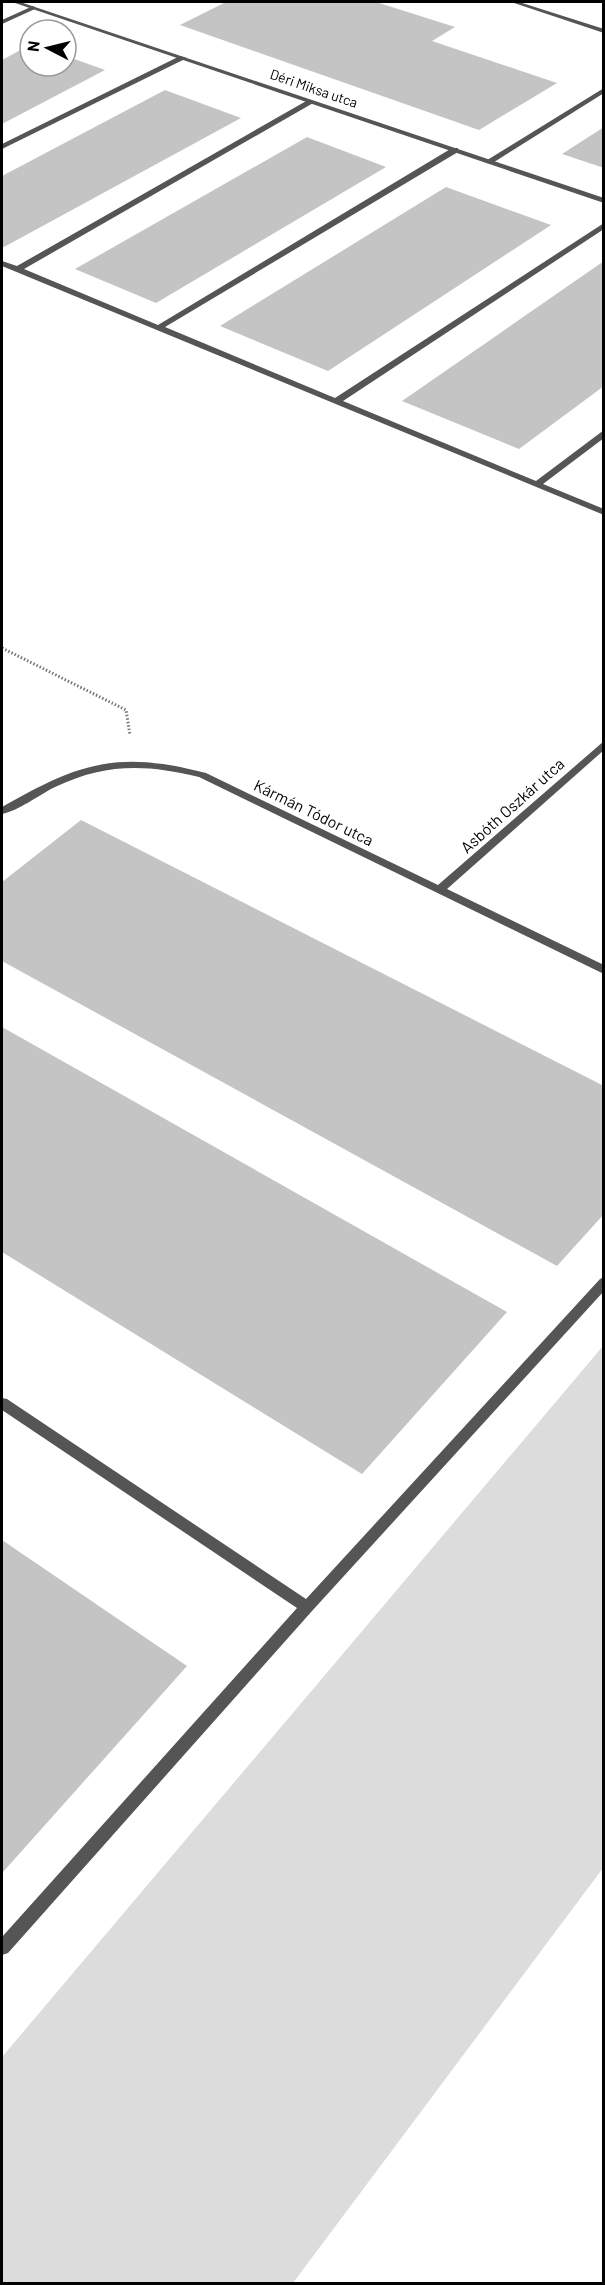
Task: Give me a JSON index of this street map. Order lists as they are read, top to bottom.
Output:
{
  "streets": {
    "street": ["Déri Miksa utca", "Asbóth Oszkár utca", "Kármán Tódor utca"]
  },
  "crossings": [
    ["Asbóth Oszkár utca", "Kármán Tódor utca"]
  ],
  "north": "left"
}
